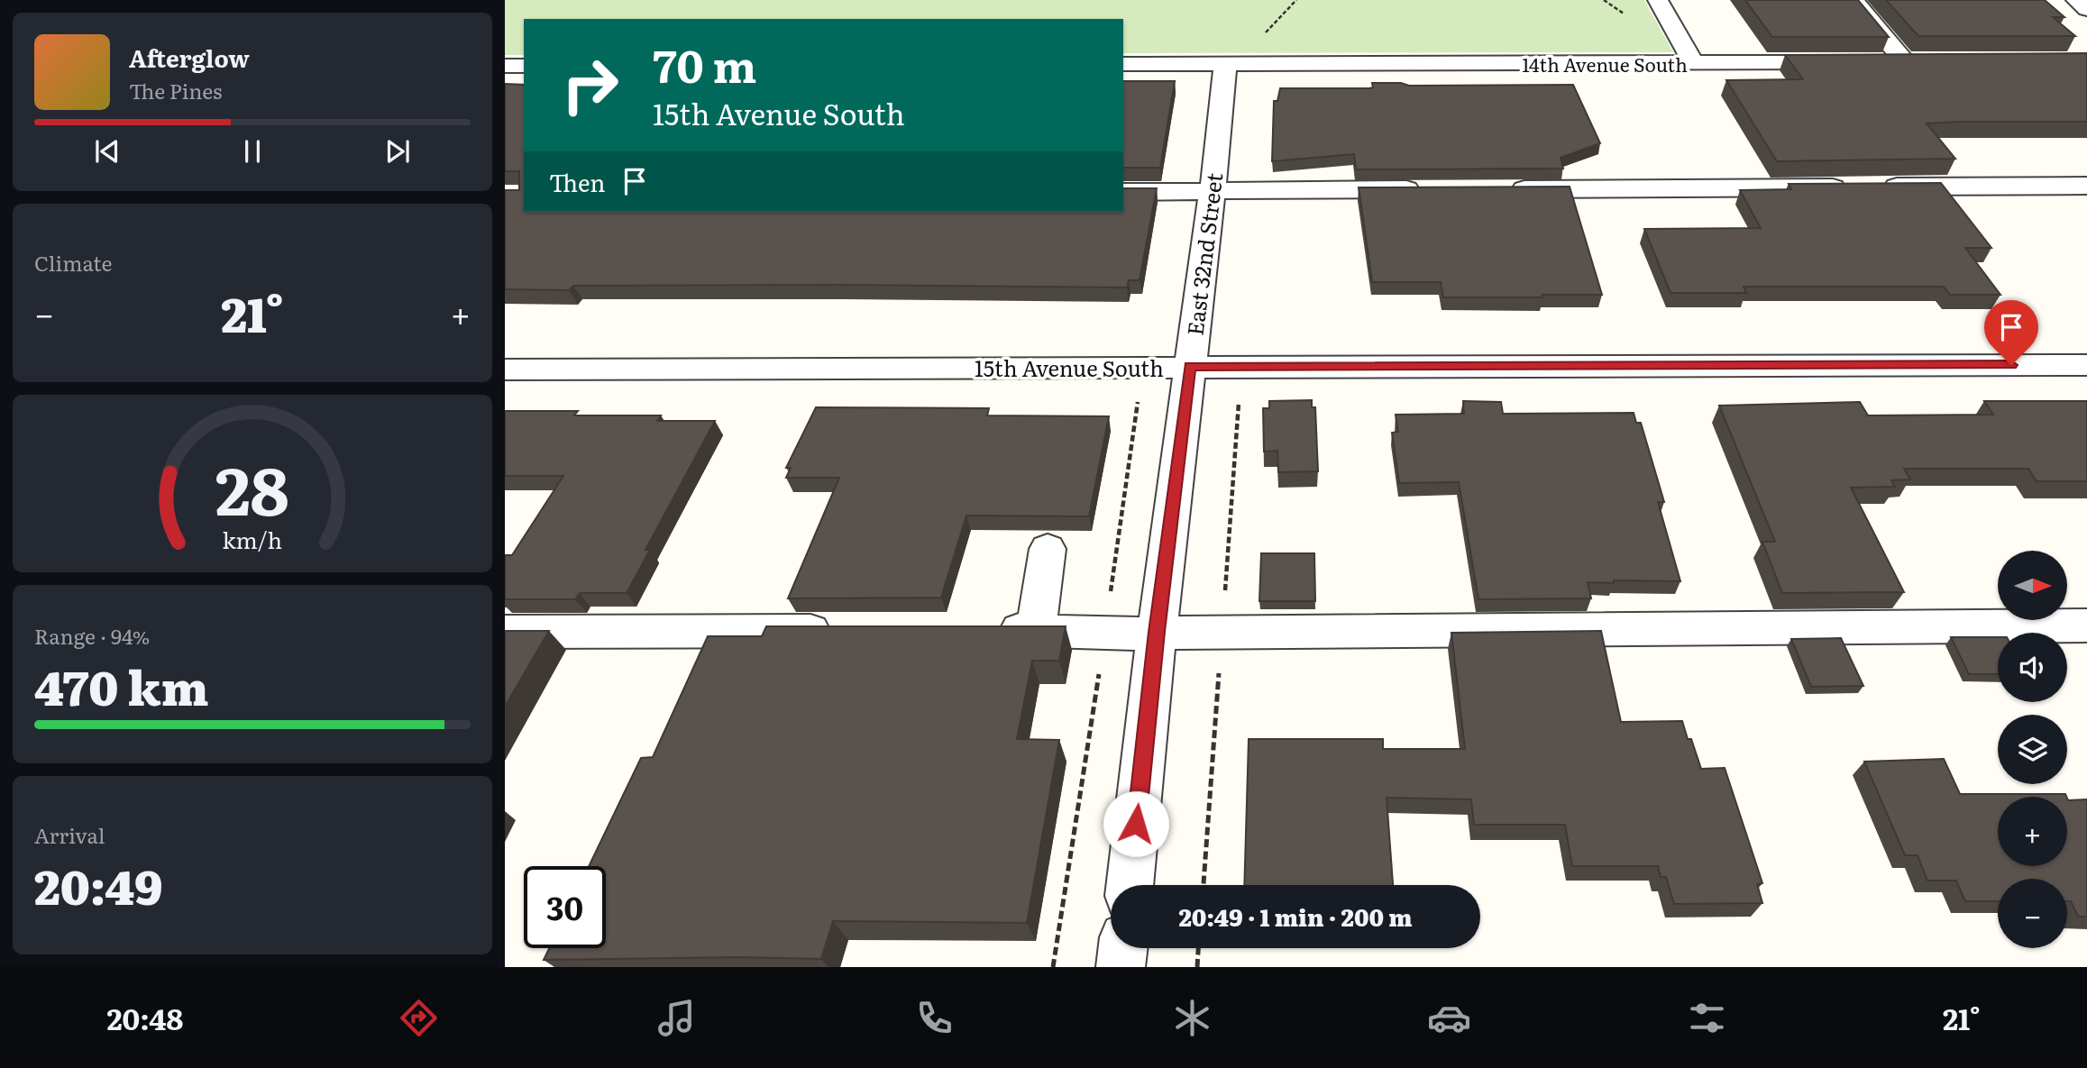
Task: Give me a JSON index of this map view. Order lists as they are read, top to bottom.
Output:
{
  "streets": {
    "street": ["14th Avenue South", "East 32nd Street", "15th Avenue South"]
  },
  "crossings": [
    ["14th Avenue South", "East 32nd Street"],
    ["East 32nd Street", "15th Avenue South"]
  ],
  "north": "right",
  "page": {
    "turn": ["70 m", "15th Avenue South"],
    "song": ["Afterglow", "The Pines"],
    "then": "Then",
    "tile": [
      "Climate",
      ["Range · 94%", "470 km"],
      ["Arrival", "20:49"]
    ],
    "heat": ["−", "21°", "+"],
    "map_buttons": ["+", "−"],
    "limit": "30",
    "trip": "20:49 · 1 min · 200 m",
    "tabs": ["20:48", "21°"],
    "gauge": ["28", "km/h"]
  }
}
